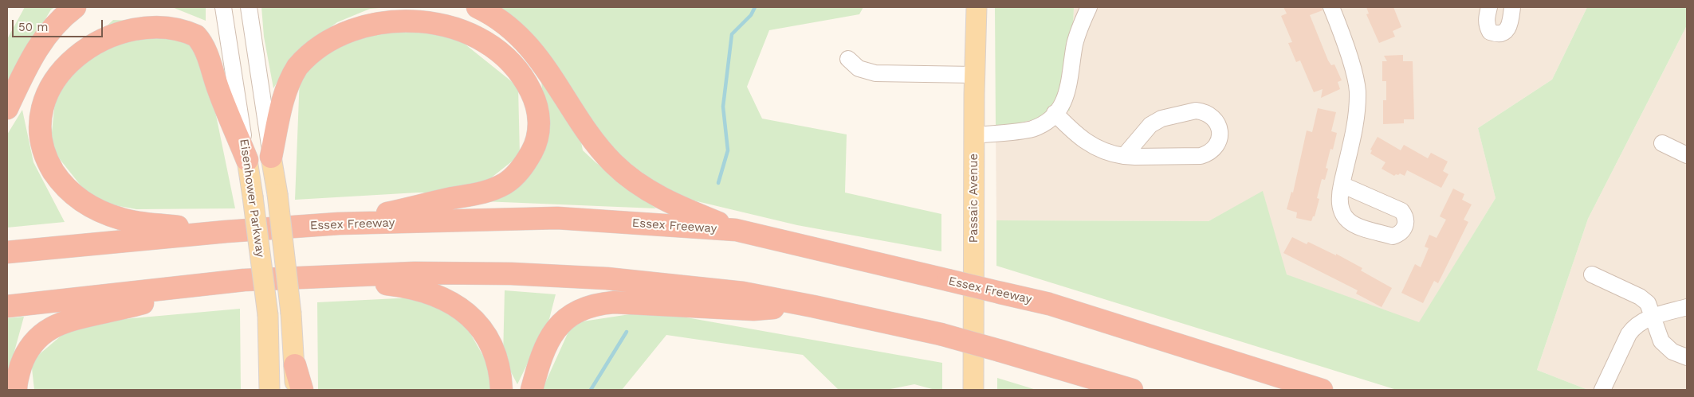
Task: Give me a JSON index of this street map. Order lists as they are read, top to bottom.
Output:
{
  "streets": {
    "highway": ["Essex Freeway"],
    "main road": ["Eisenhower Parkway", "Passaic Avenue"]
  },
  "scale_bar": "50 m"
}
